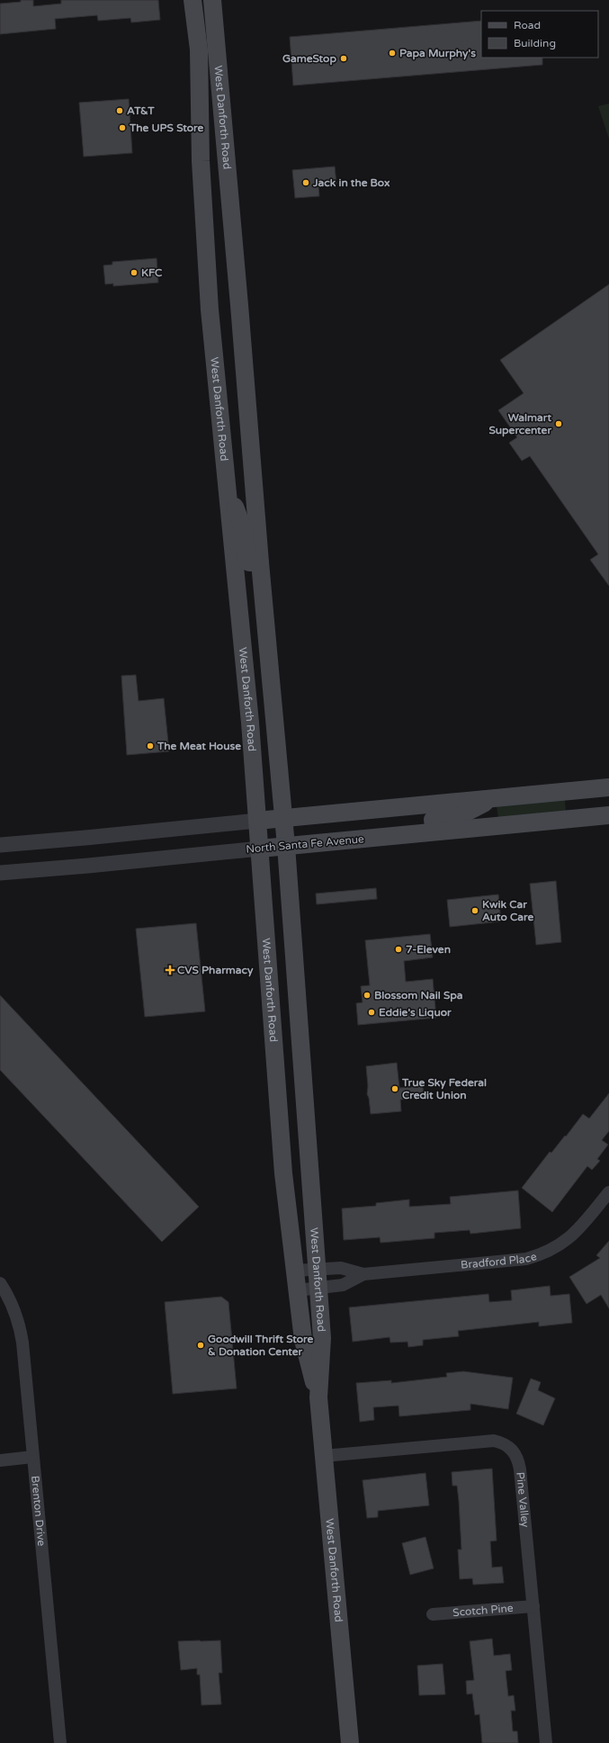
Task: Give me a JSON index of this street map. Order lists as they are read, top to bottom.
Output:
{
  "streets": {
    "main road": ["West Danforth Road", "North Santa Fe Avenue"],
    "street": [
      "Bradford Place",
      "Pine Valley",
      "Brenton Drive",
      "Scotch Pine"
    ]
  },
  "crossings": [
    ["West Danforth Road", "North Santa Fe Avenue"],
    ["West Danforth Road", "Bradford Place"],
    ["West Danforth Road", "Pine Valley"],
    ["Pine Valley", "Scotch Pine"]
  ],
  "places": {
    "other": [
      "Papa Murphy's",
      "GameStop",
      "AT&T",
      "The UPS Store",
      "Jack in the Box",
      "KFC",
      "Walmart Supercenter",
      "The Meat House",
      "Kwik Car Auto Care",
      "7-Eleven",
      "Blossom Nail Spa",
      "Eddie's Liquor",
      "True Sky Federal Credit Union",
      "Goodwill Thrift Store & Donation Center"
    ],
    "health": ["CVS Pharmacy"]
  },
  "legend": ["Road", "Building"]
}
